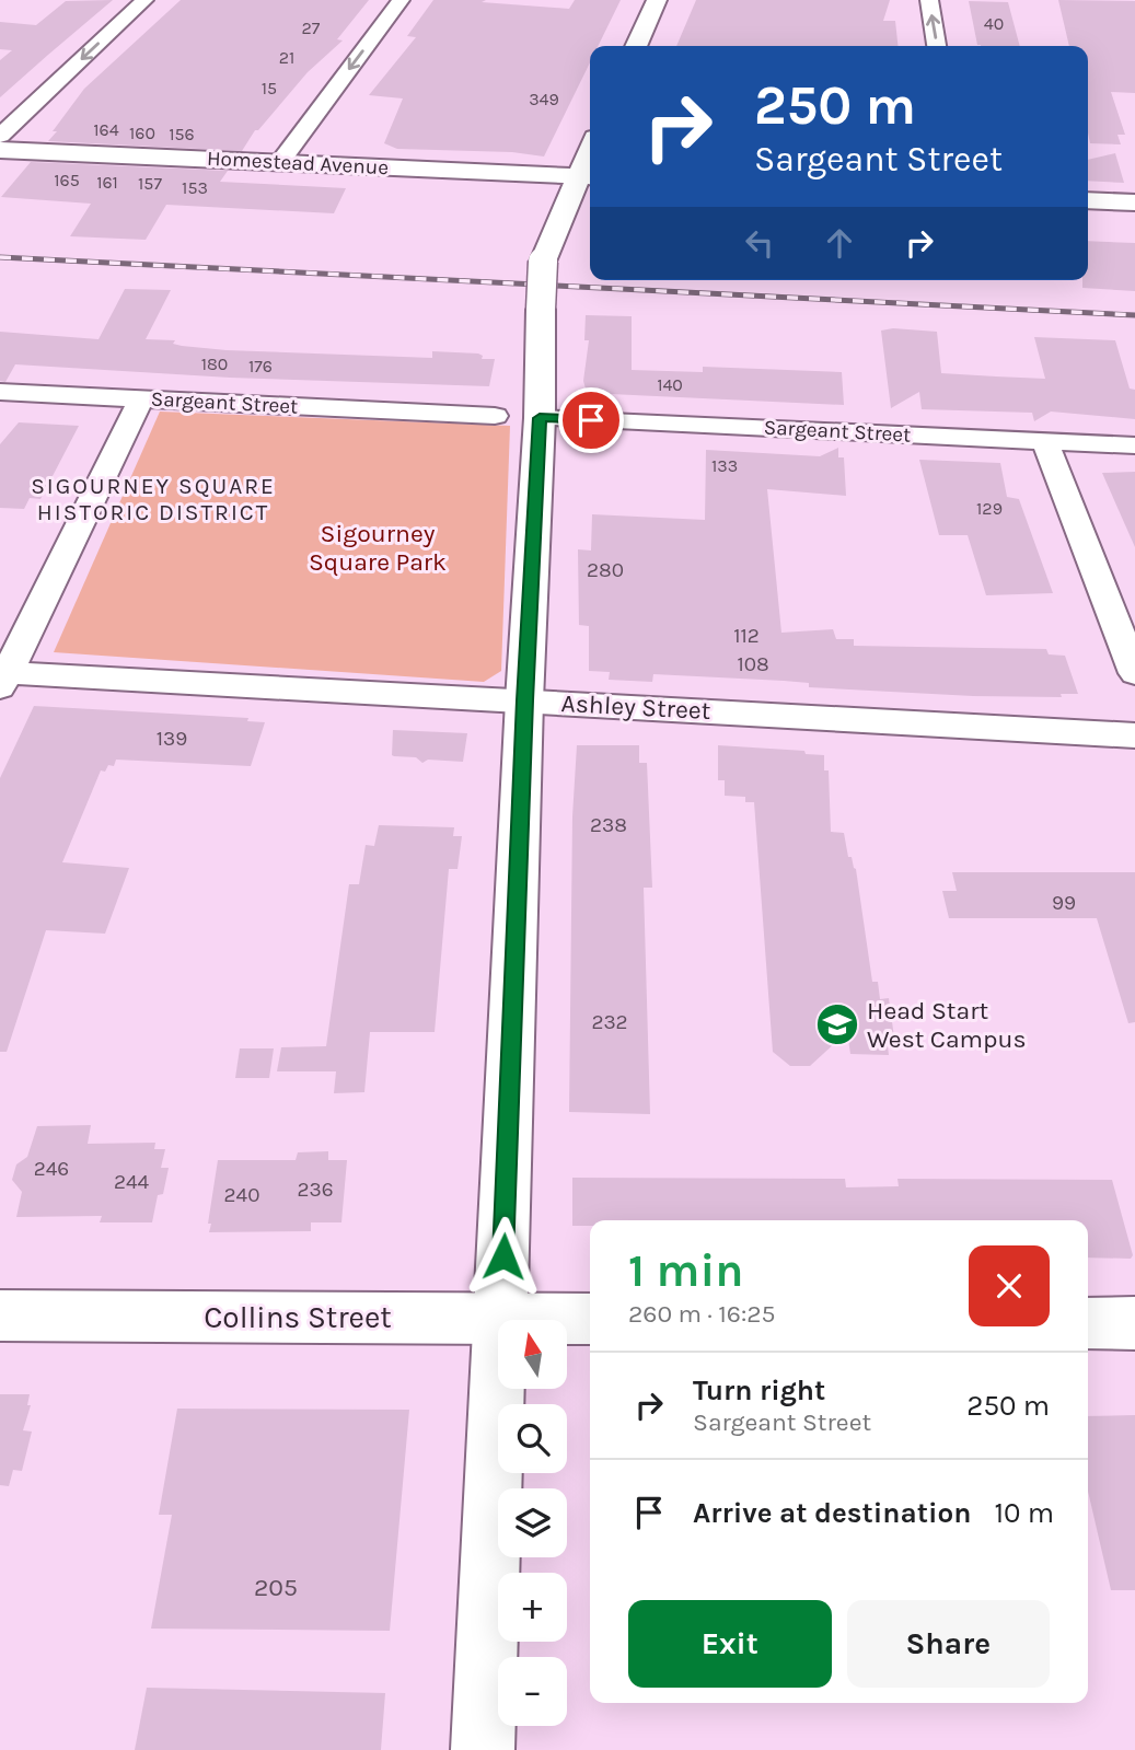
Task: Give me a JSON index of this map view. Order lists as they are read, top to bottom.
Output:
{
  "streets": {
    "main road": ["Homestead Avenue", "Collins Street"],
    "street": ["Sargeant Street", "Ashley Street"]
  },
  "districts": ["SIGOURNEY SQUARE HISTORIC DISTRICT"],
  "parks": ["Sigourney Square Park"],
  "places": {
    "school or university": ["Head Start West Campus"]
  },
  "house_numbers": [
    "40",
    "27",
    "21",
    "15",
    "349",
    "164",
    "160",
    "156",
    "165",
    "161",
    "157",
    "153",
    "180",
    "176",
    "140",
    "133",
    "129",
    "280",
    "112",
    "108",
    "139",
    "238",
    "99",
    "232",
    "246",
    "244",
    "236",
    "240",
    "205"
  ],
  "north": "top",
  "page": {
    "turn": ["250 m", "Sargeant Street"],
    "heading": ["1 min", "260 m · 16:25"],
    "map_buttons": ["+", "−"],
    "list": [
      {
        "name": "Turn right",
        "note": "Sargeant Street",
        "value": "250 m"
      },
      {
        "name": "Arrive at destination",
        "value": "10 m"
      }
    ],
    "buttons": ["Exit", "Share"]
  }
}
